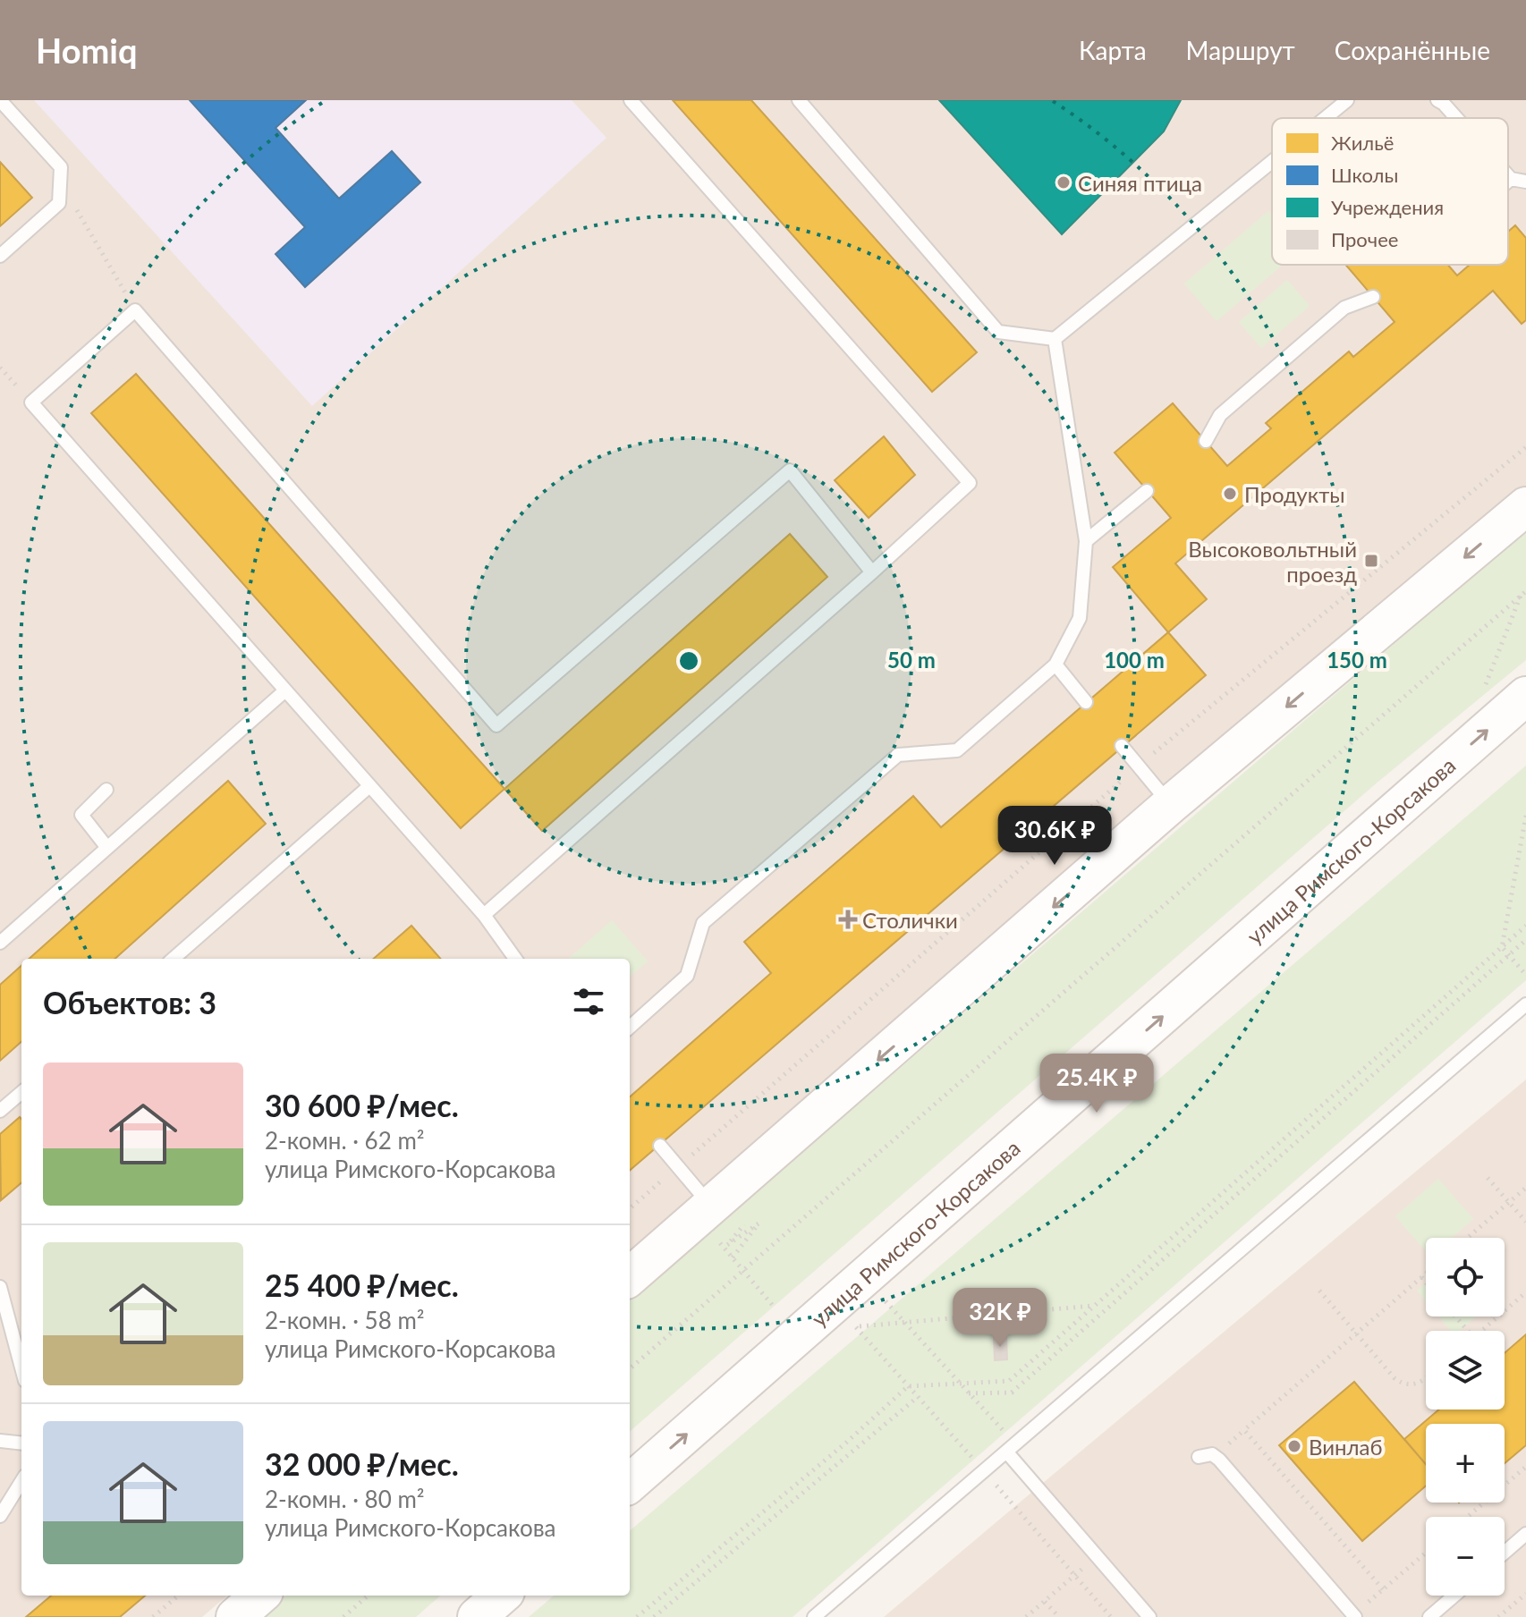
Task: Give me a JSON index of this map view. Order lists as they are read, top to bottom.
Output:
{
  "streets": {
    "street": ["улица Римского-Корсакова"]
  },
  "places": {
    "other": ["Синяя птица", "Продукты", "Винлаб"],
    "transit": ["Высоковольтный проезд"],
    "health": ["Столички"]
  },
  "legend": [
    "Жильё",
    "Школы",
    "Учреждения",
    "Прочее"
  ],
  "page": {
    "header": "Homiq",
    "nav": ["Карта", "Маршрут", "Сохранённые"],
    "price": ["30.6K ₽", "25.4K ₽", "32K ₽"],
    "heading": "Объектов: 3",
    "list": [
      {
        "name": "30 600 ₽/мес.",
        "note": "2-комн. · 62 m² · улица Римского-Корсакова"
      },
      {
        "name": "25 400 ₽/мес.",
        "note": "2-комн. · 58 m² · улица Римского-Корсакова"
      },
      {
        "name": "32 000 ₽/мес.",
        "note": "2-комн. · 80 m² · улица Римского-Корсакова"
      }
    ],
    "map_buttons": ["+", "−"]
  },
  "rings": ["50 m", "100 m", "150 m"]
}
